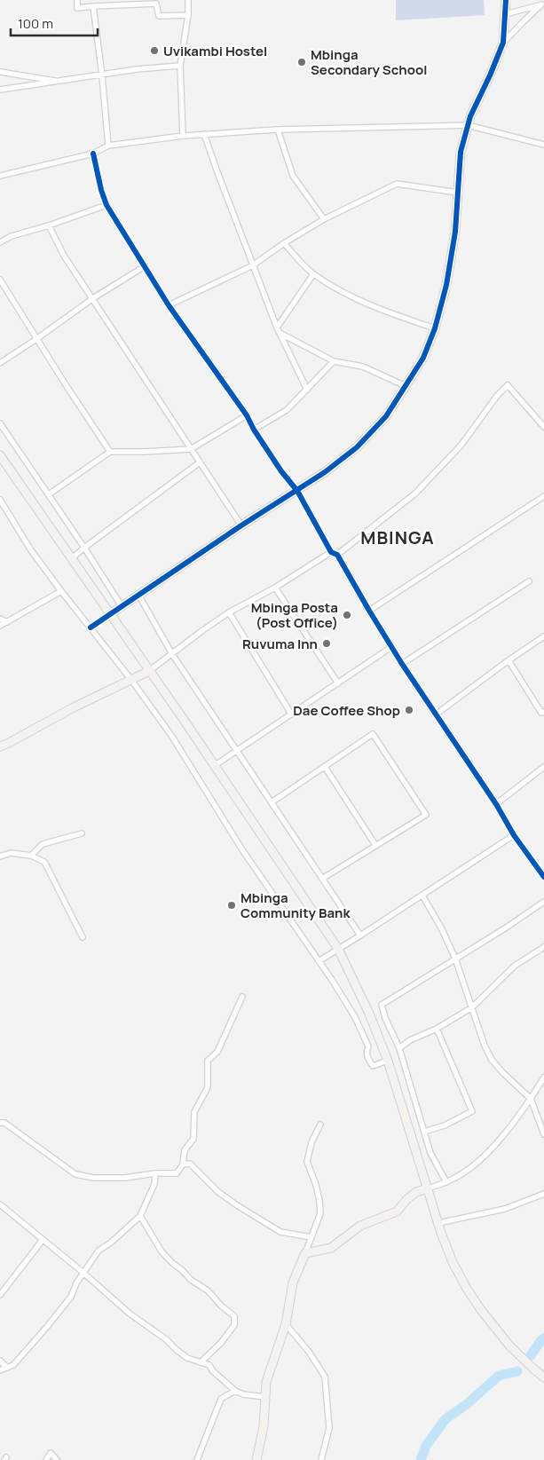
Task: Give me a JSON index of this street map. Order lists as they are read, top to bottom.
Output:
{
  "districts": ["MBINGA"],
  "places": [
    "Uvikambi Hostel",
    "Mbinga Secondary School",
    "Mbinga Posta (Post Office)",
    "Ruvuma Inn",
    "Dae Coffee Shop",
    "Mbinga Community Bank"
  ],
  "scale_bar": "100 m"
}
